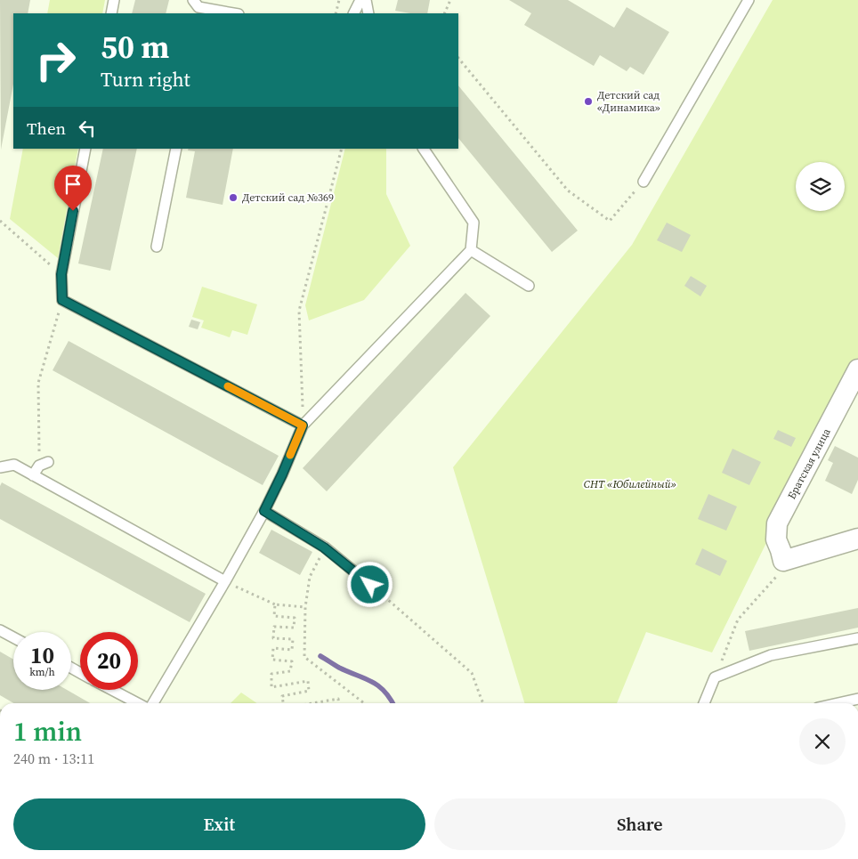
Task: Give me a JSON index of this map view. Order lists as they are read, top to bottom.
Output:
{
  "streets": {
    "street": ["Братская улица"]
  },
  "parks": ["СНТ «Юбилейный»"],
  "places": ["Детский сад «Динамика»", "Детский сад №369"],
  "page": {
    "turn": ["50 m", "Turn right"],
    "then": "Then",
    "speed": "10 km/h",
    "limit": "20",
    "heading": ["1 min", "240 m · 13:11"],
    "buttons": ["Exit", "Share"]
  }
}
